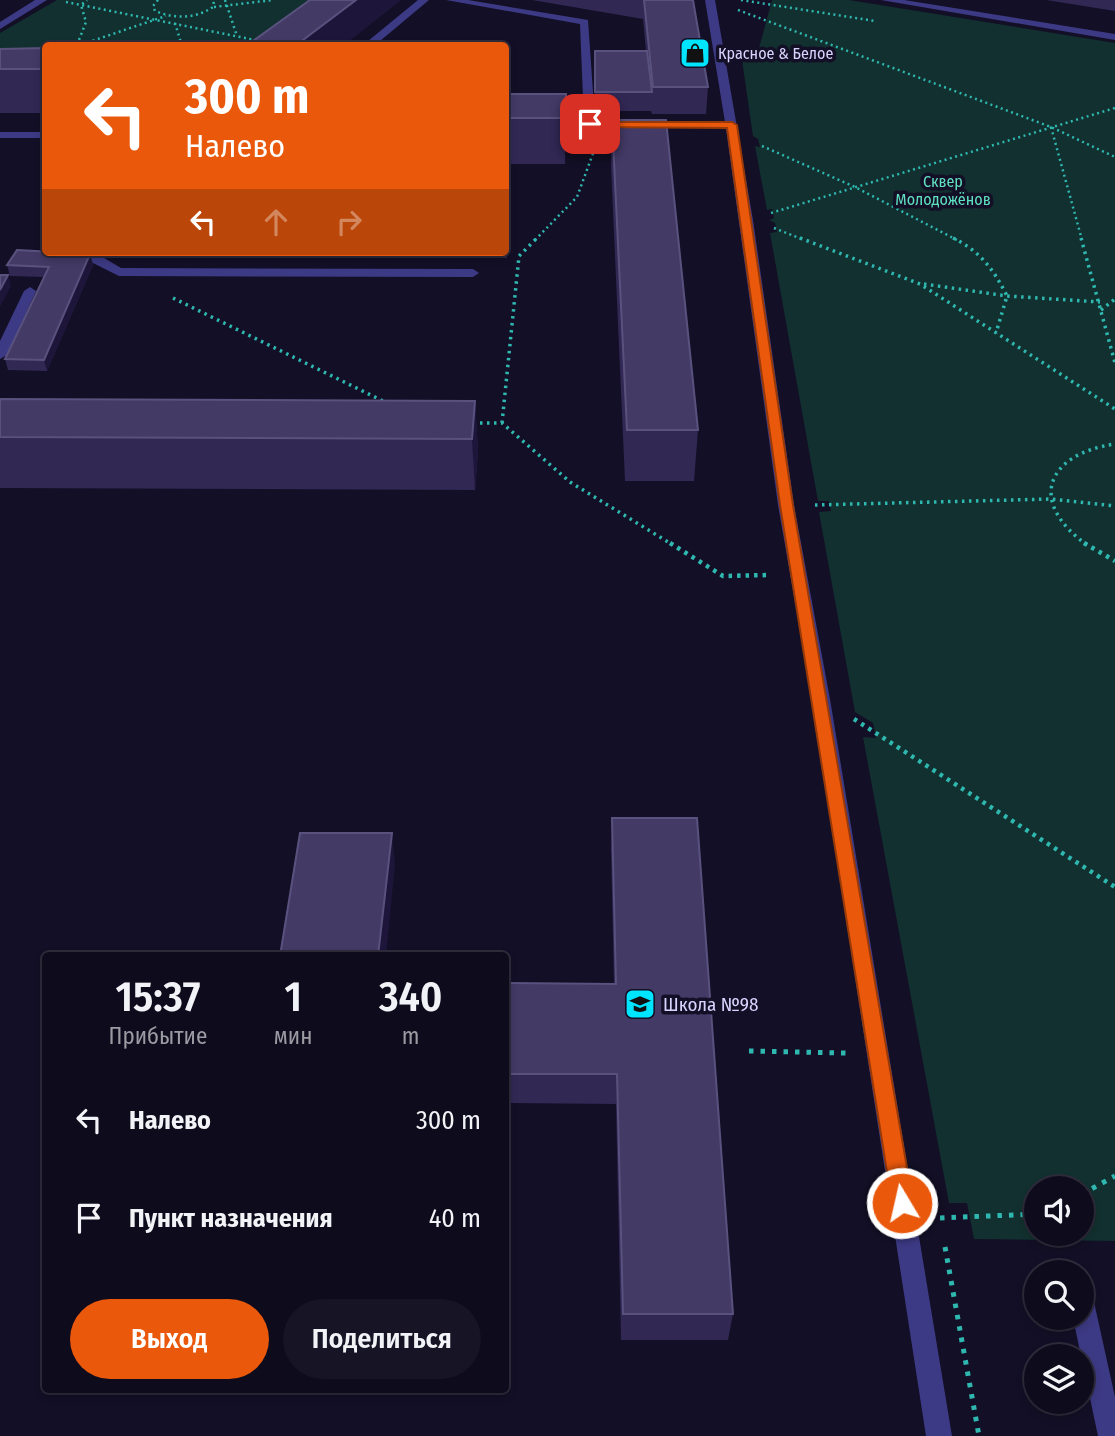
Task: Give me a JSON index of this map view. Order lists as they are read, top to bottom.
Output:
{
  "parks": ["Сквер Молодожёнов"],
  "places": {
    "shop": ["Красное & Белое"],
    "school or university": ["Школа №98"]
  },
  "page": {
    "turn": ["300 m", "Налево"],
    "eta": [
      "15:37",
      "Прибытие",
      "1",
      "мин",
      "340",
      "m"
    ],
    "list": [
      {
        "name": "Налево",
        "value": "300 m"
      },
      {
        "name": "Пункт назначения",
        "value": "40 m"
      }
    ],
    "buttons": ["Выход", "Поделиться"]
  }
}
